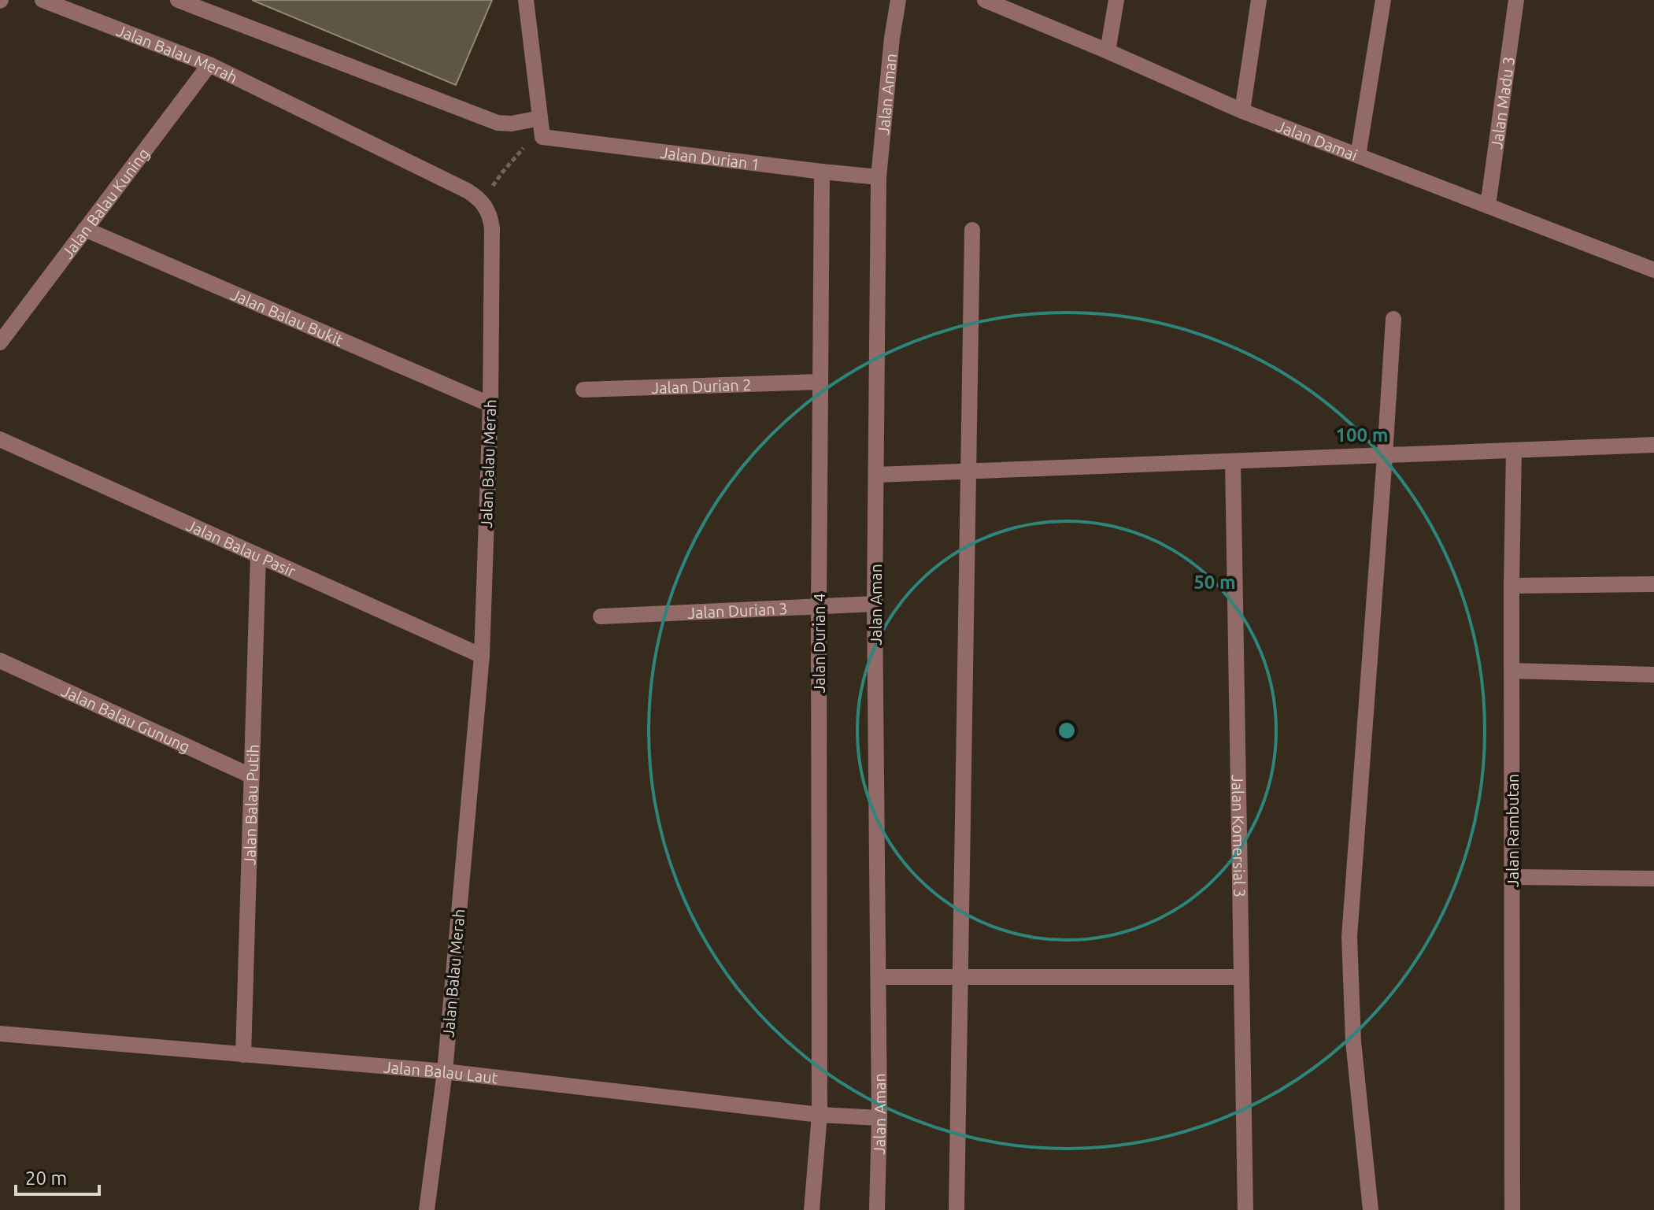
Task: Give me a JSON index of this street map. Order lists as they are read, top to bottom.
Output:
{
  "streets": {
    "street": [
      "Jalan Balau Merah",
      "Jalan Aman",
      "Jalan Madu 3",
      "Jalan Damai",
      "Jalan Durian 1",
      "Jalan Balau Kuning",
      "Jalan Balau Bukit",
      "Jalan Durian 2",
      "Jalan Balau Pasir",
      "Jalan Durian 3",
      "Jalan Durian 4",
      "Jalan Balau Gunung",
      "Jalan Balau Putih",
      "Jalan Rambutan",
      "Jalan Komersial 3",
      "Jalan Balau Laut"
    ]
  },
  "crossings": [
    ["Jalan Balau Merah", "Jalan Balau Kuning"],
    ["Jalan Balau Merah", "Jalan Balau Bukit"],
    ["Jalan Balau Merah", "Jalan Balau Pasir"],
    ["Jalan Balau Merah", "Jalan Balau Laut"],
    ["Jalan Aman", "Jalan Durian 1"],
    ["Jalan Aman", "Jalan Durian 3"],
    ["Jalan Aman", "Jalan Balau Laut"],
    ["Jalan Madu 3", "Jalan Damai"],
    ["Jalan Durian 1", "Jalan Durian 4"],
    ["Jalan Balau Kuning", "Jalan Balau Bukit"],
    ["Jalan Durian 2", "Jalan Durian 4"],
    ["Jalan Balau Pasir", "Jalan Balau Putih"],
    ["Jalan Durian 3", "Jalan Durian 4"],
    ["Jalan Durian 4", "Jalan Balau Laut"],
    ["Jalan Balau Gunung", "Jalan Balau Putih"],
    ["Jalan Balau Putih", "Jalan Balau Laut"]
  ],
  "scale_bar": "20 m",
  "rings": ["100 m", "50 m"]
}
